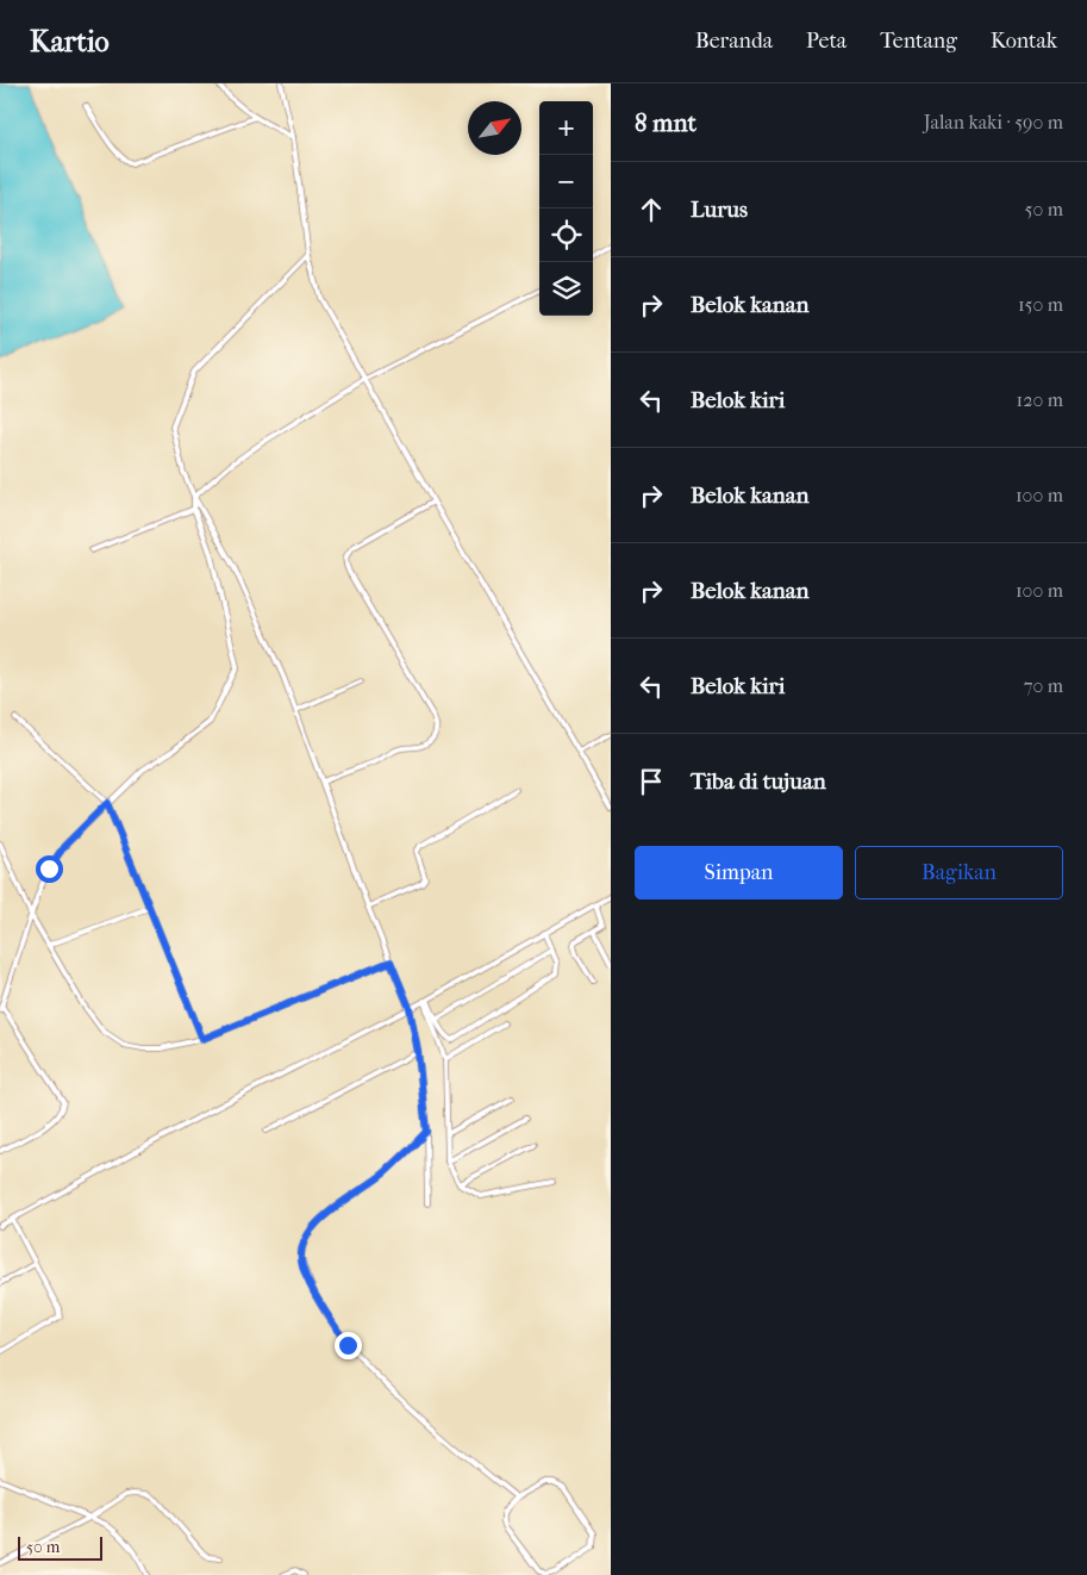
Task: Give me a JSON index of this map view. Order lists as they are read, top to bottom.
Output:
{
  "scale_bar": "50 m",
  "north": "top right",
  "page": {
    "header": "Kartio",
    "nav": [
      "Beranda",
      "Peta",
      "Tentang",
      "Kontak"
    ],
    "heading": ["8 mnt", "Jalan kaki · 590 m"],
    "map_buttons": ["+", "−"],
    "list": [
      ["Lurus", "50 m"],
      ["Belok kanan", "150 m"],
      ["Belok kiri", "120 m"],
      ["Belok kanan", "100 m"],
      ["Belok kanan", "100 m"],
      ["Belok kiri", "70 m"],
      "Tiba di tujuan"
    ],
    "buttons": ["Simpan", "Bagikan"],
    "scale": "50 m"
  }
}
